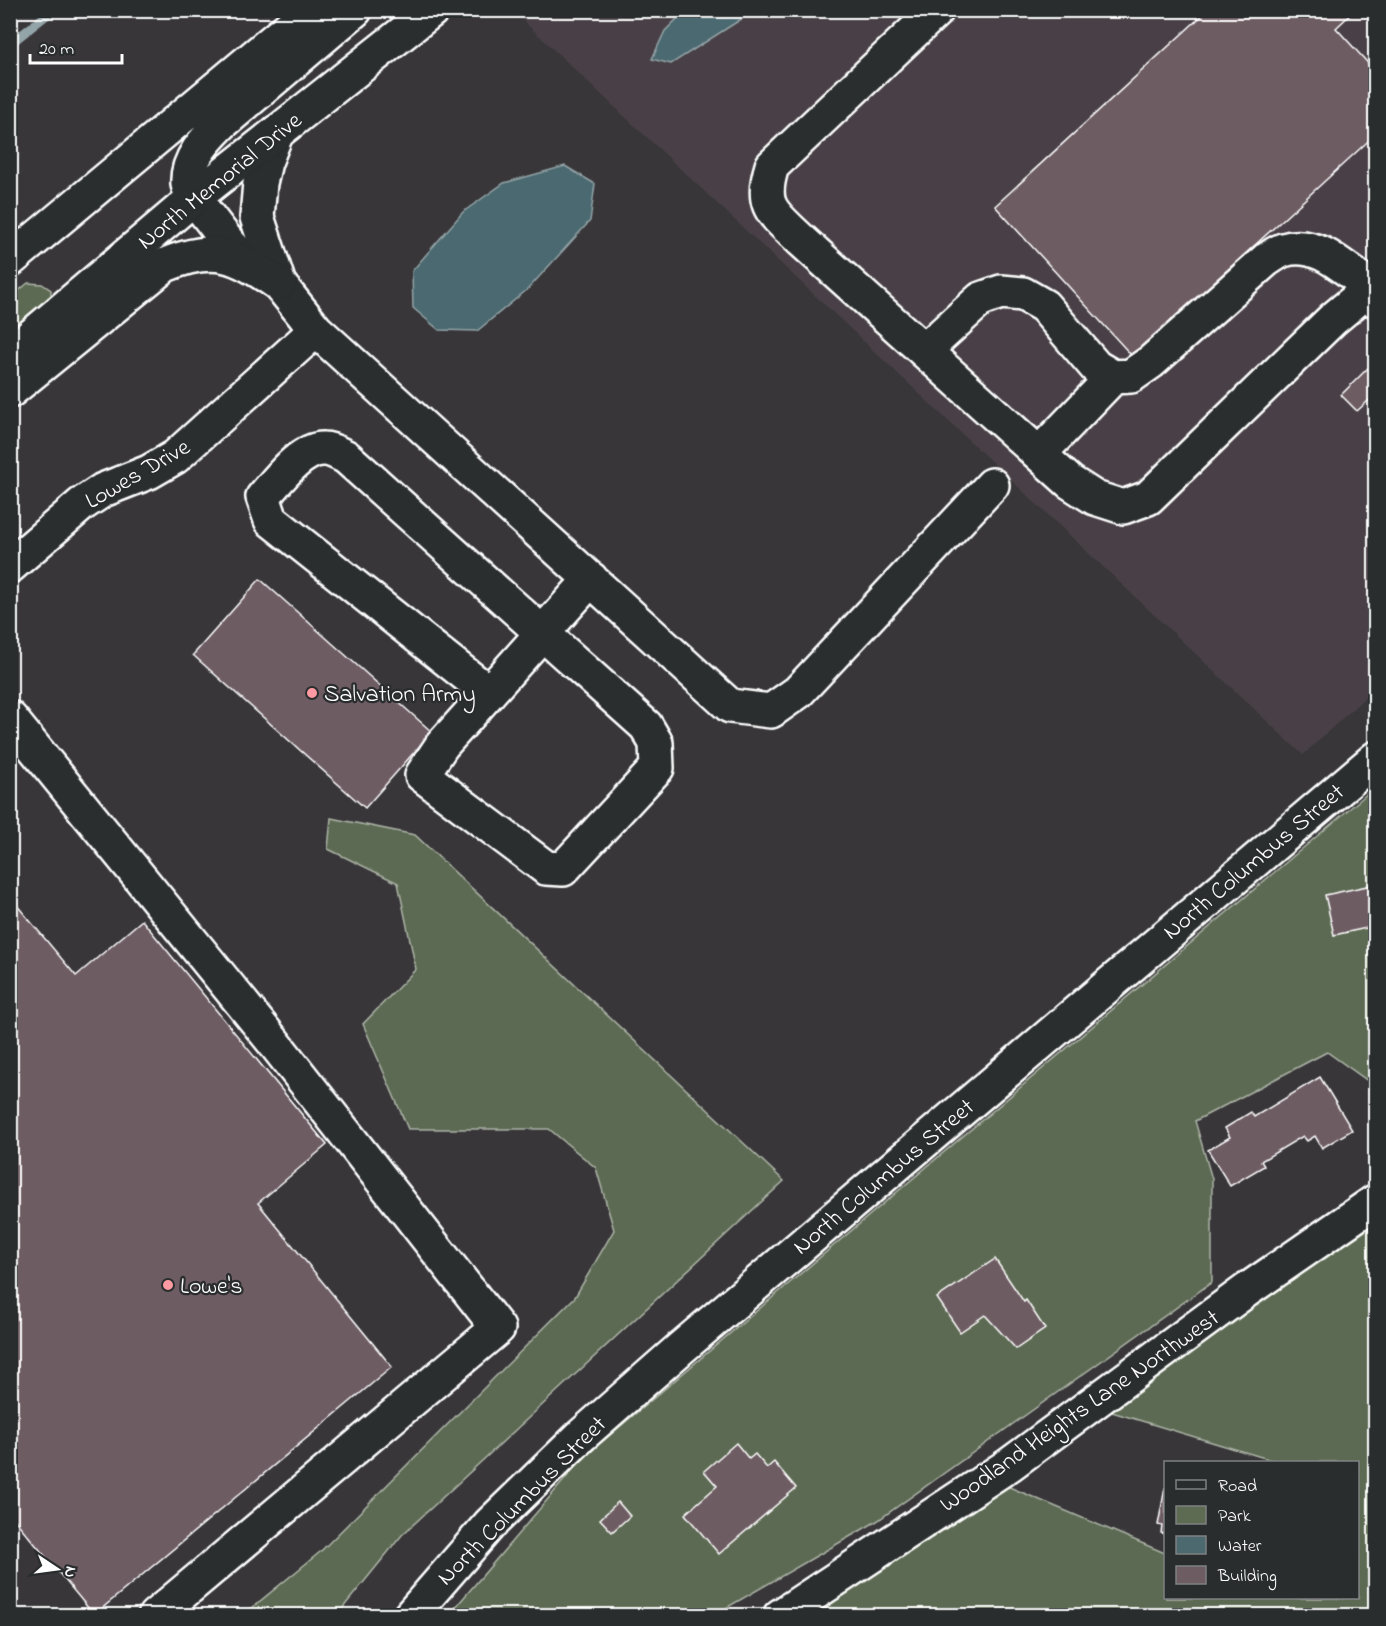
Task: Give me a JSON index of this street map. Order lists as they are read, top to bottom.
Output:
{
  "streets": {
    "street": [
      "North Memorial Drive",
      "Lowes Drive",
      "North Columbus Street",
      "Woodland Heights Lane Northwest"
    ]
  },
  "places": ["Salvation Army", "Lowe's"],
  "legend": [
    "Road",
    "Park",
    "Water",
    "Building"
  ],
  "scale_bar": "20 m",
  "north": "right"
}
